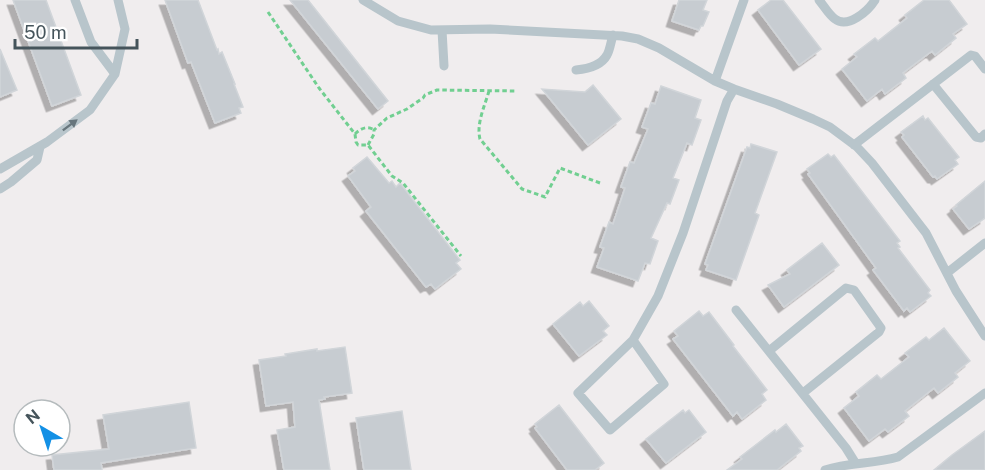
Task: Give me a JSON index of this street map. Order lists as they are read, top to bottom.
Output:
{
  "scale_bar": "50 m",
  "north": "top left"
}
